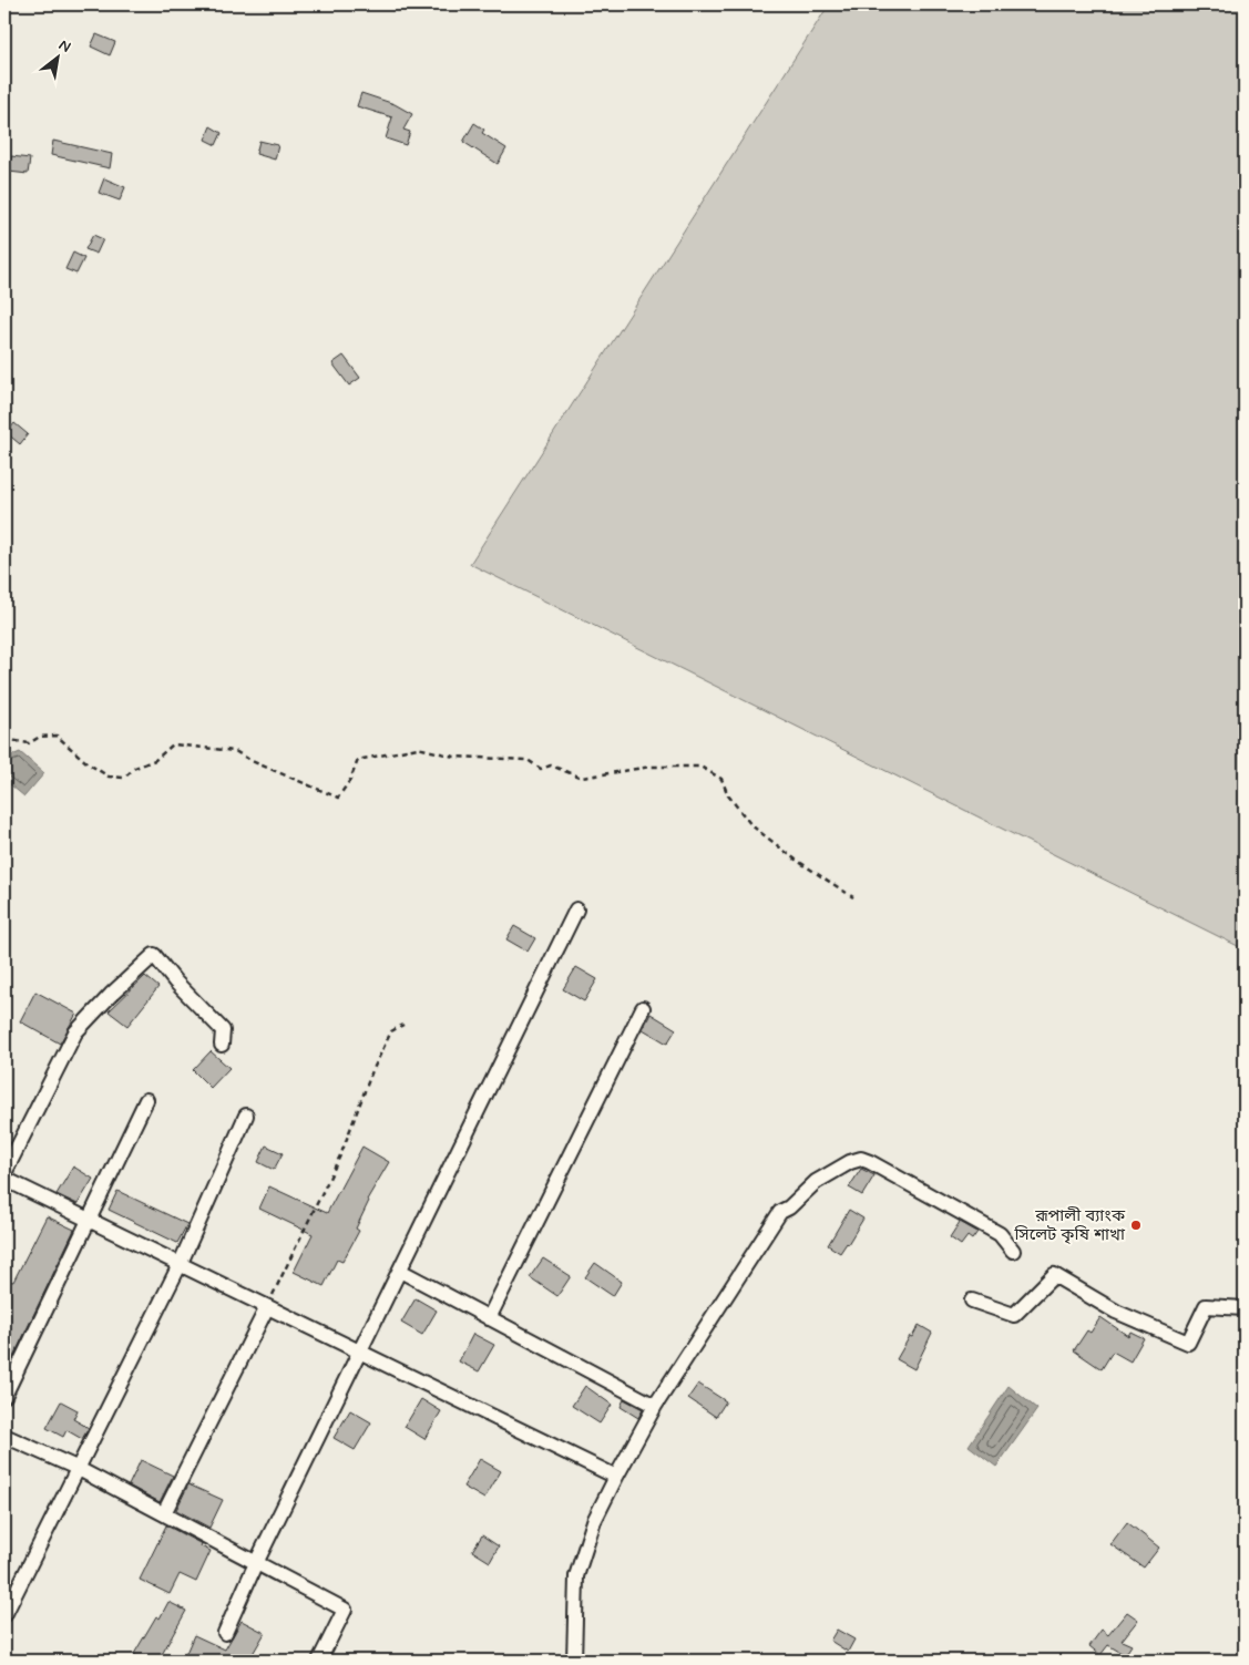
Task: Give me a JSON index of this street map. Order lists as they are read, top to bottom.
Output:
{
  "places": ["রূপালী ব্যাংক সিলেট কৃষি শাখা"],
  "north": "top right"
}
